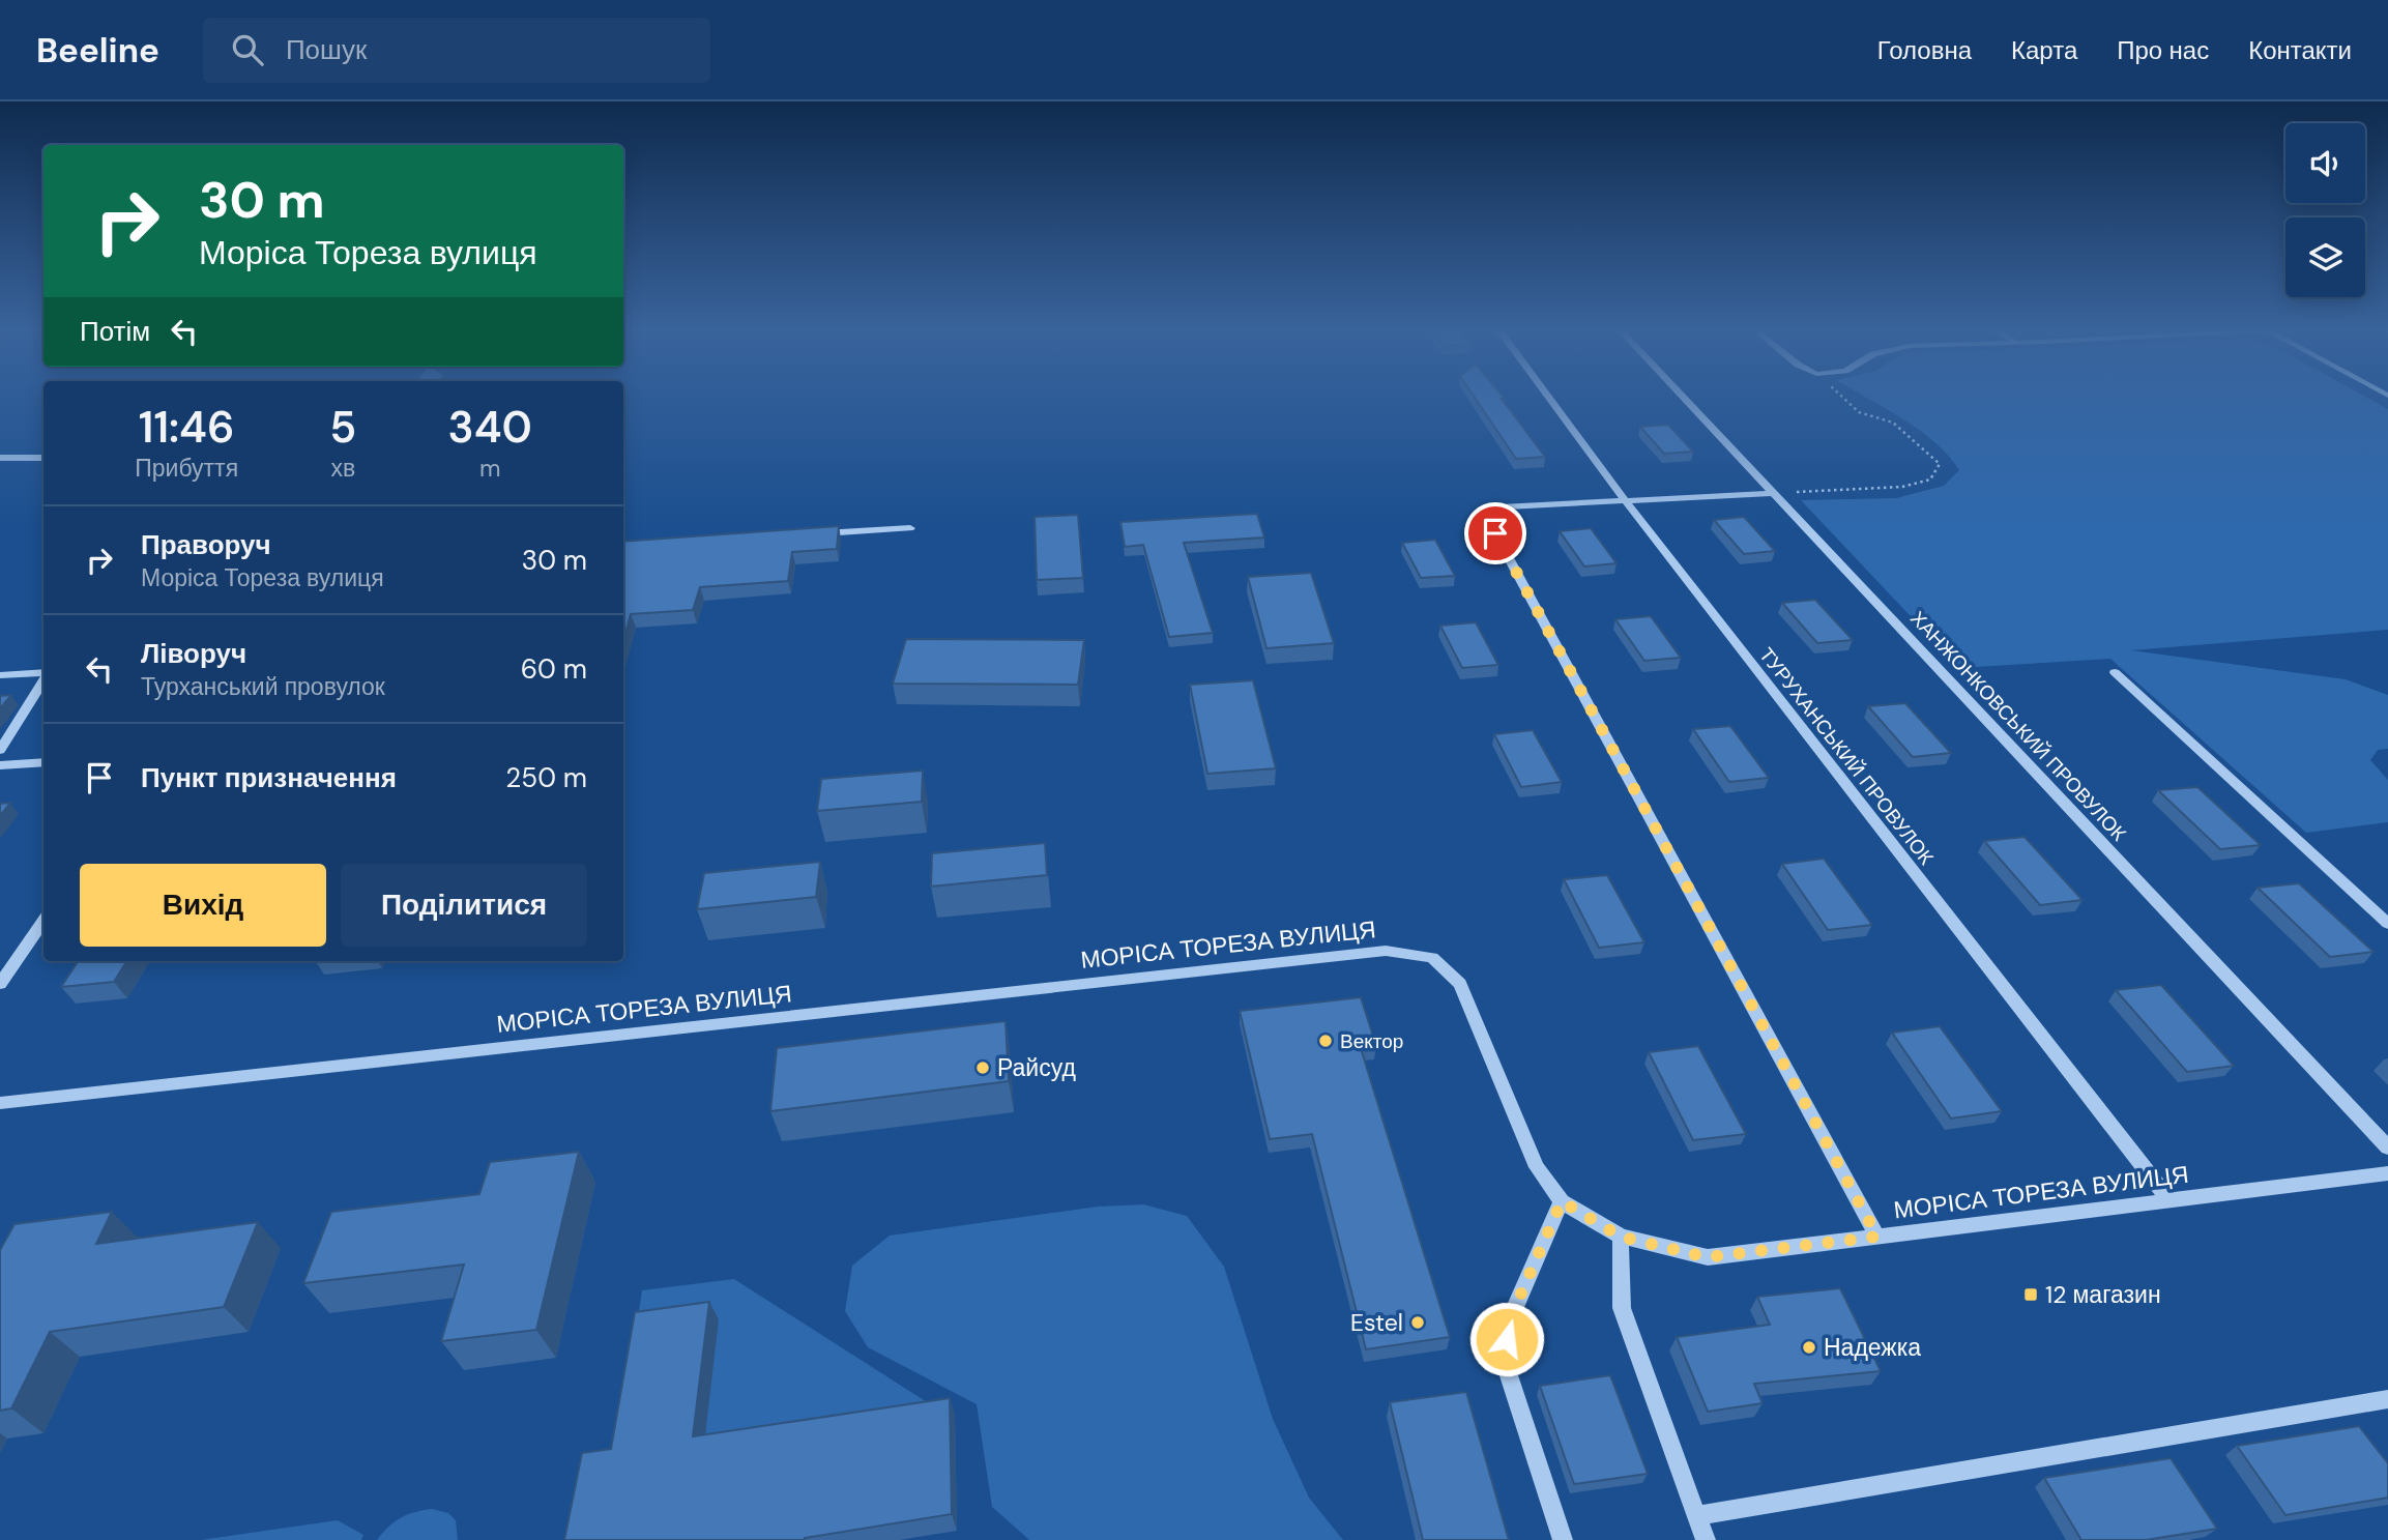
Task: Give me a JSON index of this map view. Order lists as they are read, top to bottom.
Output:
{
  "streets": {
    "street": ["ХАНЖОНКОВСЬКИЙ ПРОВУЛОК", "ТУРУХАНСЬКИЙ ПРОВУЛОК", "МОРІСА ТОРЕЗА ВУЛИЦЯ"]
  },
  "crossings": [
    ["ТУРУХАНСЬКИЙ ПРОВУЛОК", "МОРІСА ТОРЕЗА ВУЛИЦЯ"]
  ],
  "places": {
    "other": [
      "Вектор",
      "Райсуд",
      "Estel",
      "Надежка"
    ],
    "transit": ["12 магазин"]
  },
  "page": {
    "header": "Beeline",
    "search": "Пошук",
    "nav": [
      "Головна",
      "Карта",
      "Про нас",
      "Контакти"
    ],
    "turn": ["30 m", "Моріса Тореза вулиця"],
    "then": "Потім",
    "eta": [
      "11:46",
      "Прибуття",
      "5",
      "хв",
      "340",
      "m"
    ],
    "list": [
      {
        "name": "Праворуч",
        "note": "Моріса Тореза вулиця",
        "value": "30 m"
      },
      {
        "name": "Ліворуч",
        "note": "Турханський провулок",
        "value": "60 m"
      },
      {
        "name": "Пункт призначення",
        "value": "250 m"
      }
    ],
    "buttons": ["Вихід", "Поділитися"]
  }
}
